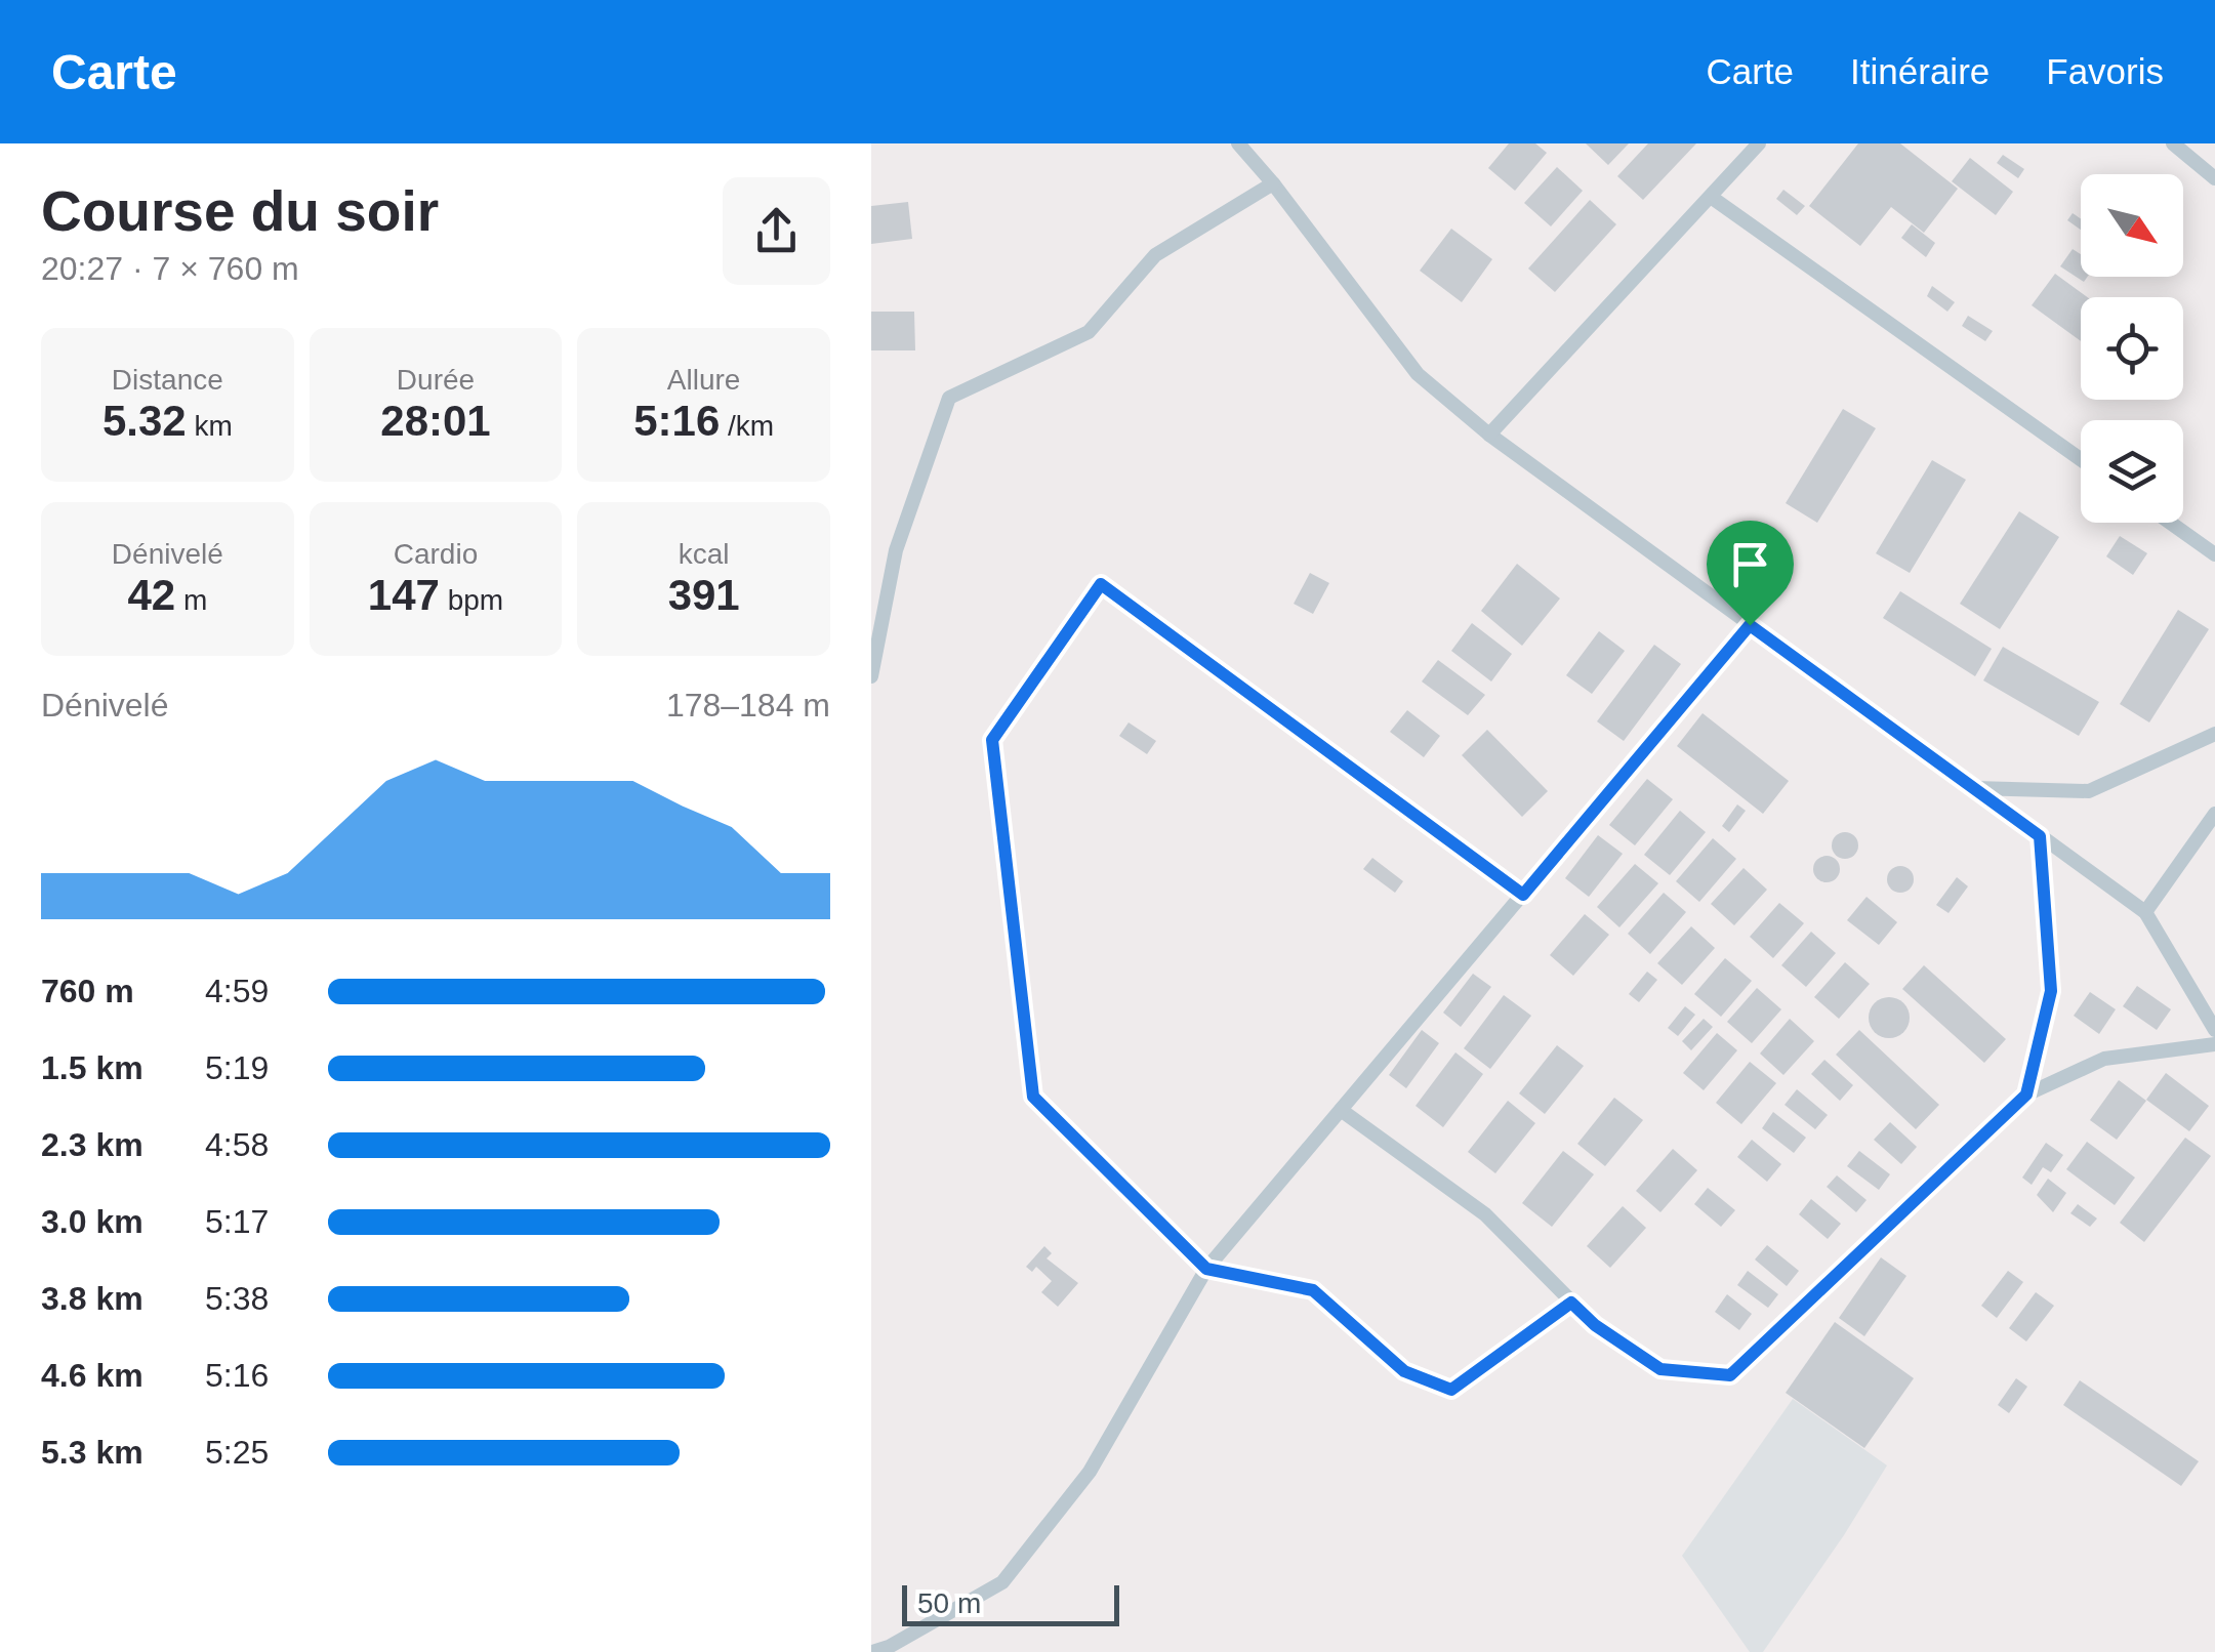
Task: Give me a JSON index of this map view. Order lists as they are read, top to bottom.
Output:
{
  "scale_bar": "50 m",
  "north": "bottom right",
  "page": {
    "header": "Carte",
    "nav": ["Carte", "Itinéraire", "Favoris"],
    "heading": ["Course du soir", "20:27 · 7 × 760 m"],
    "stats": [
      ["Distance", "5.32 km"],
      ["Durée", "28:01"],
      ["Allure", "5:16 /km"],
      ["Dénivelé", "42 m"],
      ["Cardio", "147 bpm"],
      ["kcal", "391"]
    ],
    "chart": ["Dénivelé", "178–184 m"],
    "list": [
      {
        "name": "760 m",
        "note": "4:59"
      },
      {
        "name": "1.5 km",
        "note": "5:19"
      },
      {
        "name": "2.3 km",
        "note": "4:58"
      },
      {
        "name": "3.0 km",
        "note": "5:17"
      },
      {
        "name": "3.8 km",
        "note": "5:38"
      },
      {
        "name": "4.6 km",
        "note": "5:16"
      },
      {
        "name": "5.3 km",
        "note": "5:25"
      }
    ],
    "scale": "50 m"
  }
}
